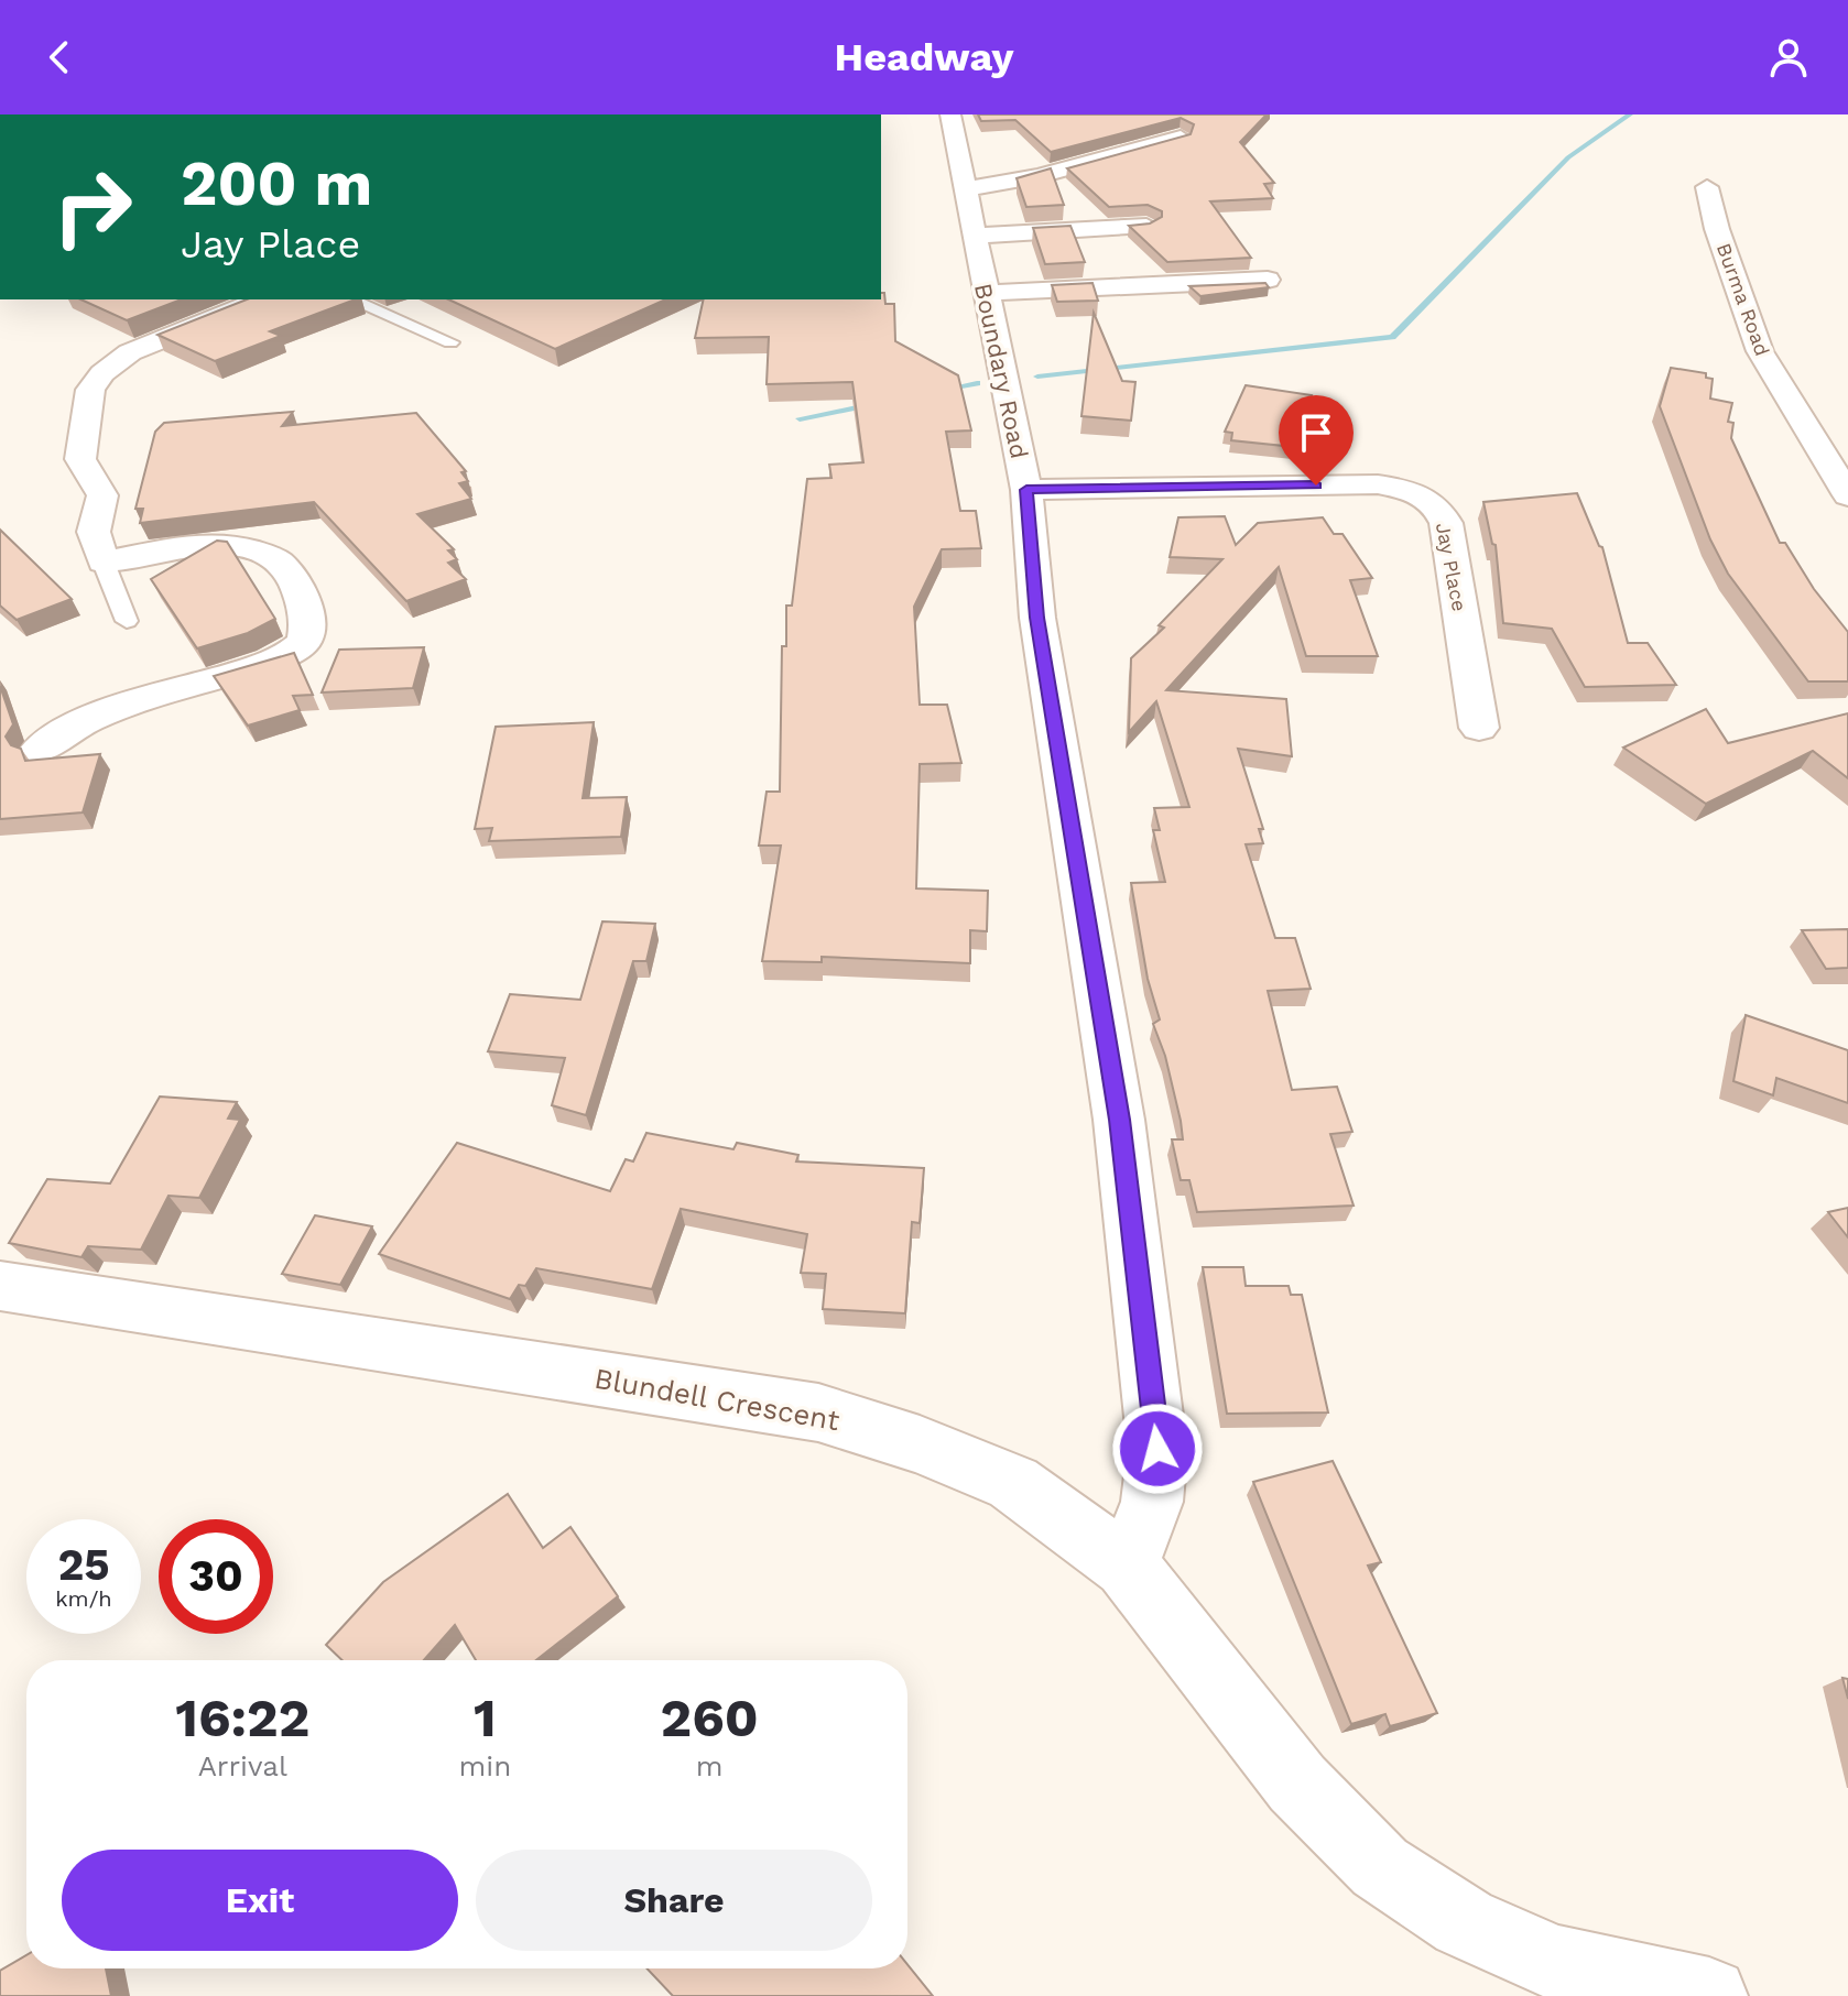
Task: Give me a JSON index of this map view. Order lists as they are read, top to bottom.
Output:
{
  "streets": {
    "street": [
      "Burma Road",
      "Boundary Road",
      "Jay Place",
      "Blundell Crescent"
    ]
  },
  "crossings": [
    ["Boundary Road", "Jay Place"],
    ["Boundary Road", "Blundell Crescent"]
  ],
  "page": {
    "header": "Headway",
    "turn": ["200 m", "Jay Place"],
    "speed": "25 km/h",
    "limit": "30",
    "eta": [
      "16:22",
      "Arrival",
      "1",
      "min",
      "260",
      "m"
    ],
    "buttons": ["Exit", "Share"]
  }
}
